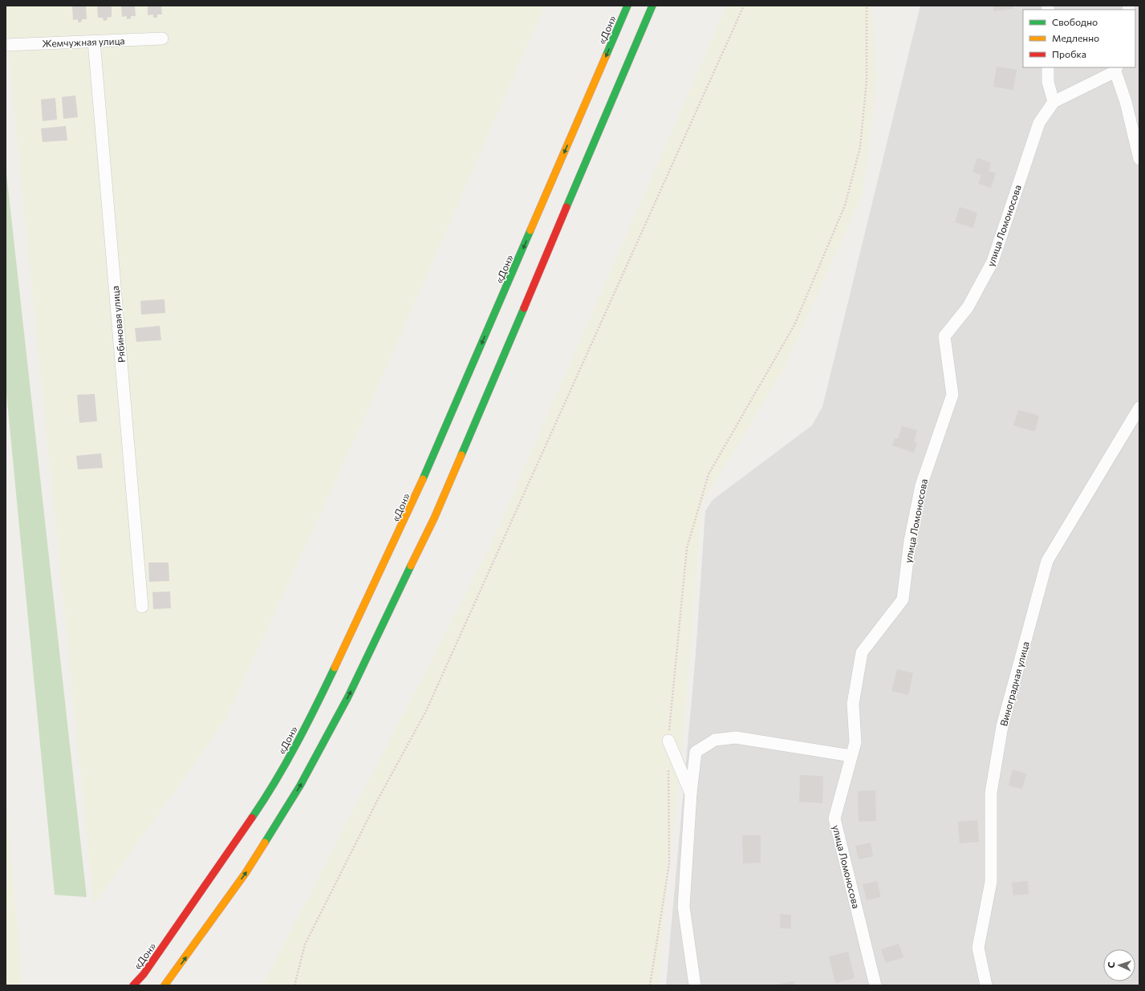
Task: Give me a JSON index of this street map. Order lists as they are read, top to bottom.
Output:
{
  "streets": {
    "highway": ["«Дон»"],
    "street": [
      "Жемчужная улица",
      "улица Ломоносова",
      "Рябиновая улица",
      "Виноградная улица"
    ]
  },
  "crossings": [
    ["Жемчужная улица", "Рябиновая улица"]
  ],
  "legend": ["Свободно", "Медленно", "Пробка"],
  "north": "left"
}
